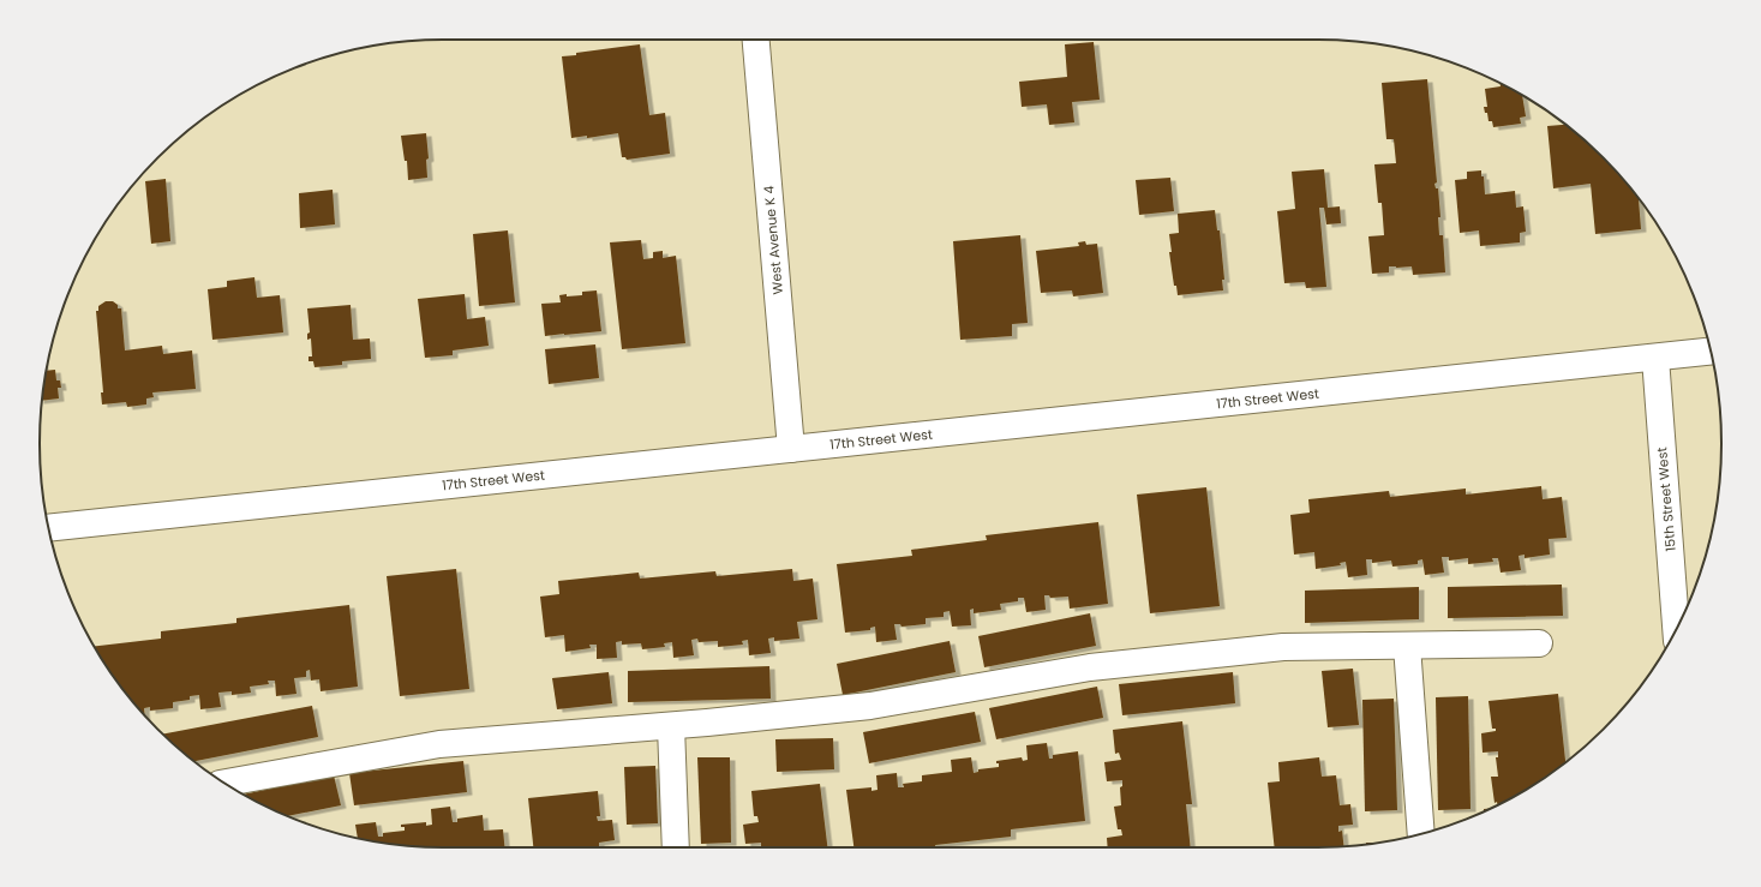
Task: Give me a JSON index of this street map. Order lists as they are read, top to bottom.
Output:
{
  "streets": {
    "street": ["West Avenue K 4", "17th Street West", "15th Street West"]
  },
  "crossings": [
    ["West Avenue K 4", "17th Street West"],
    ["17th Street West", "15th Street West"]
  ]
}
